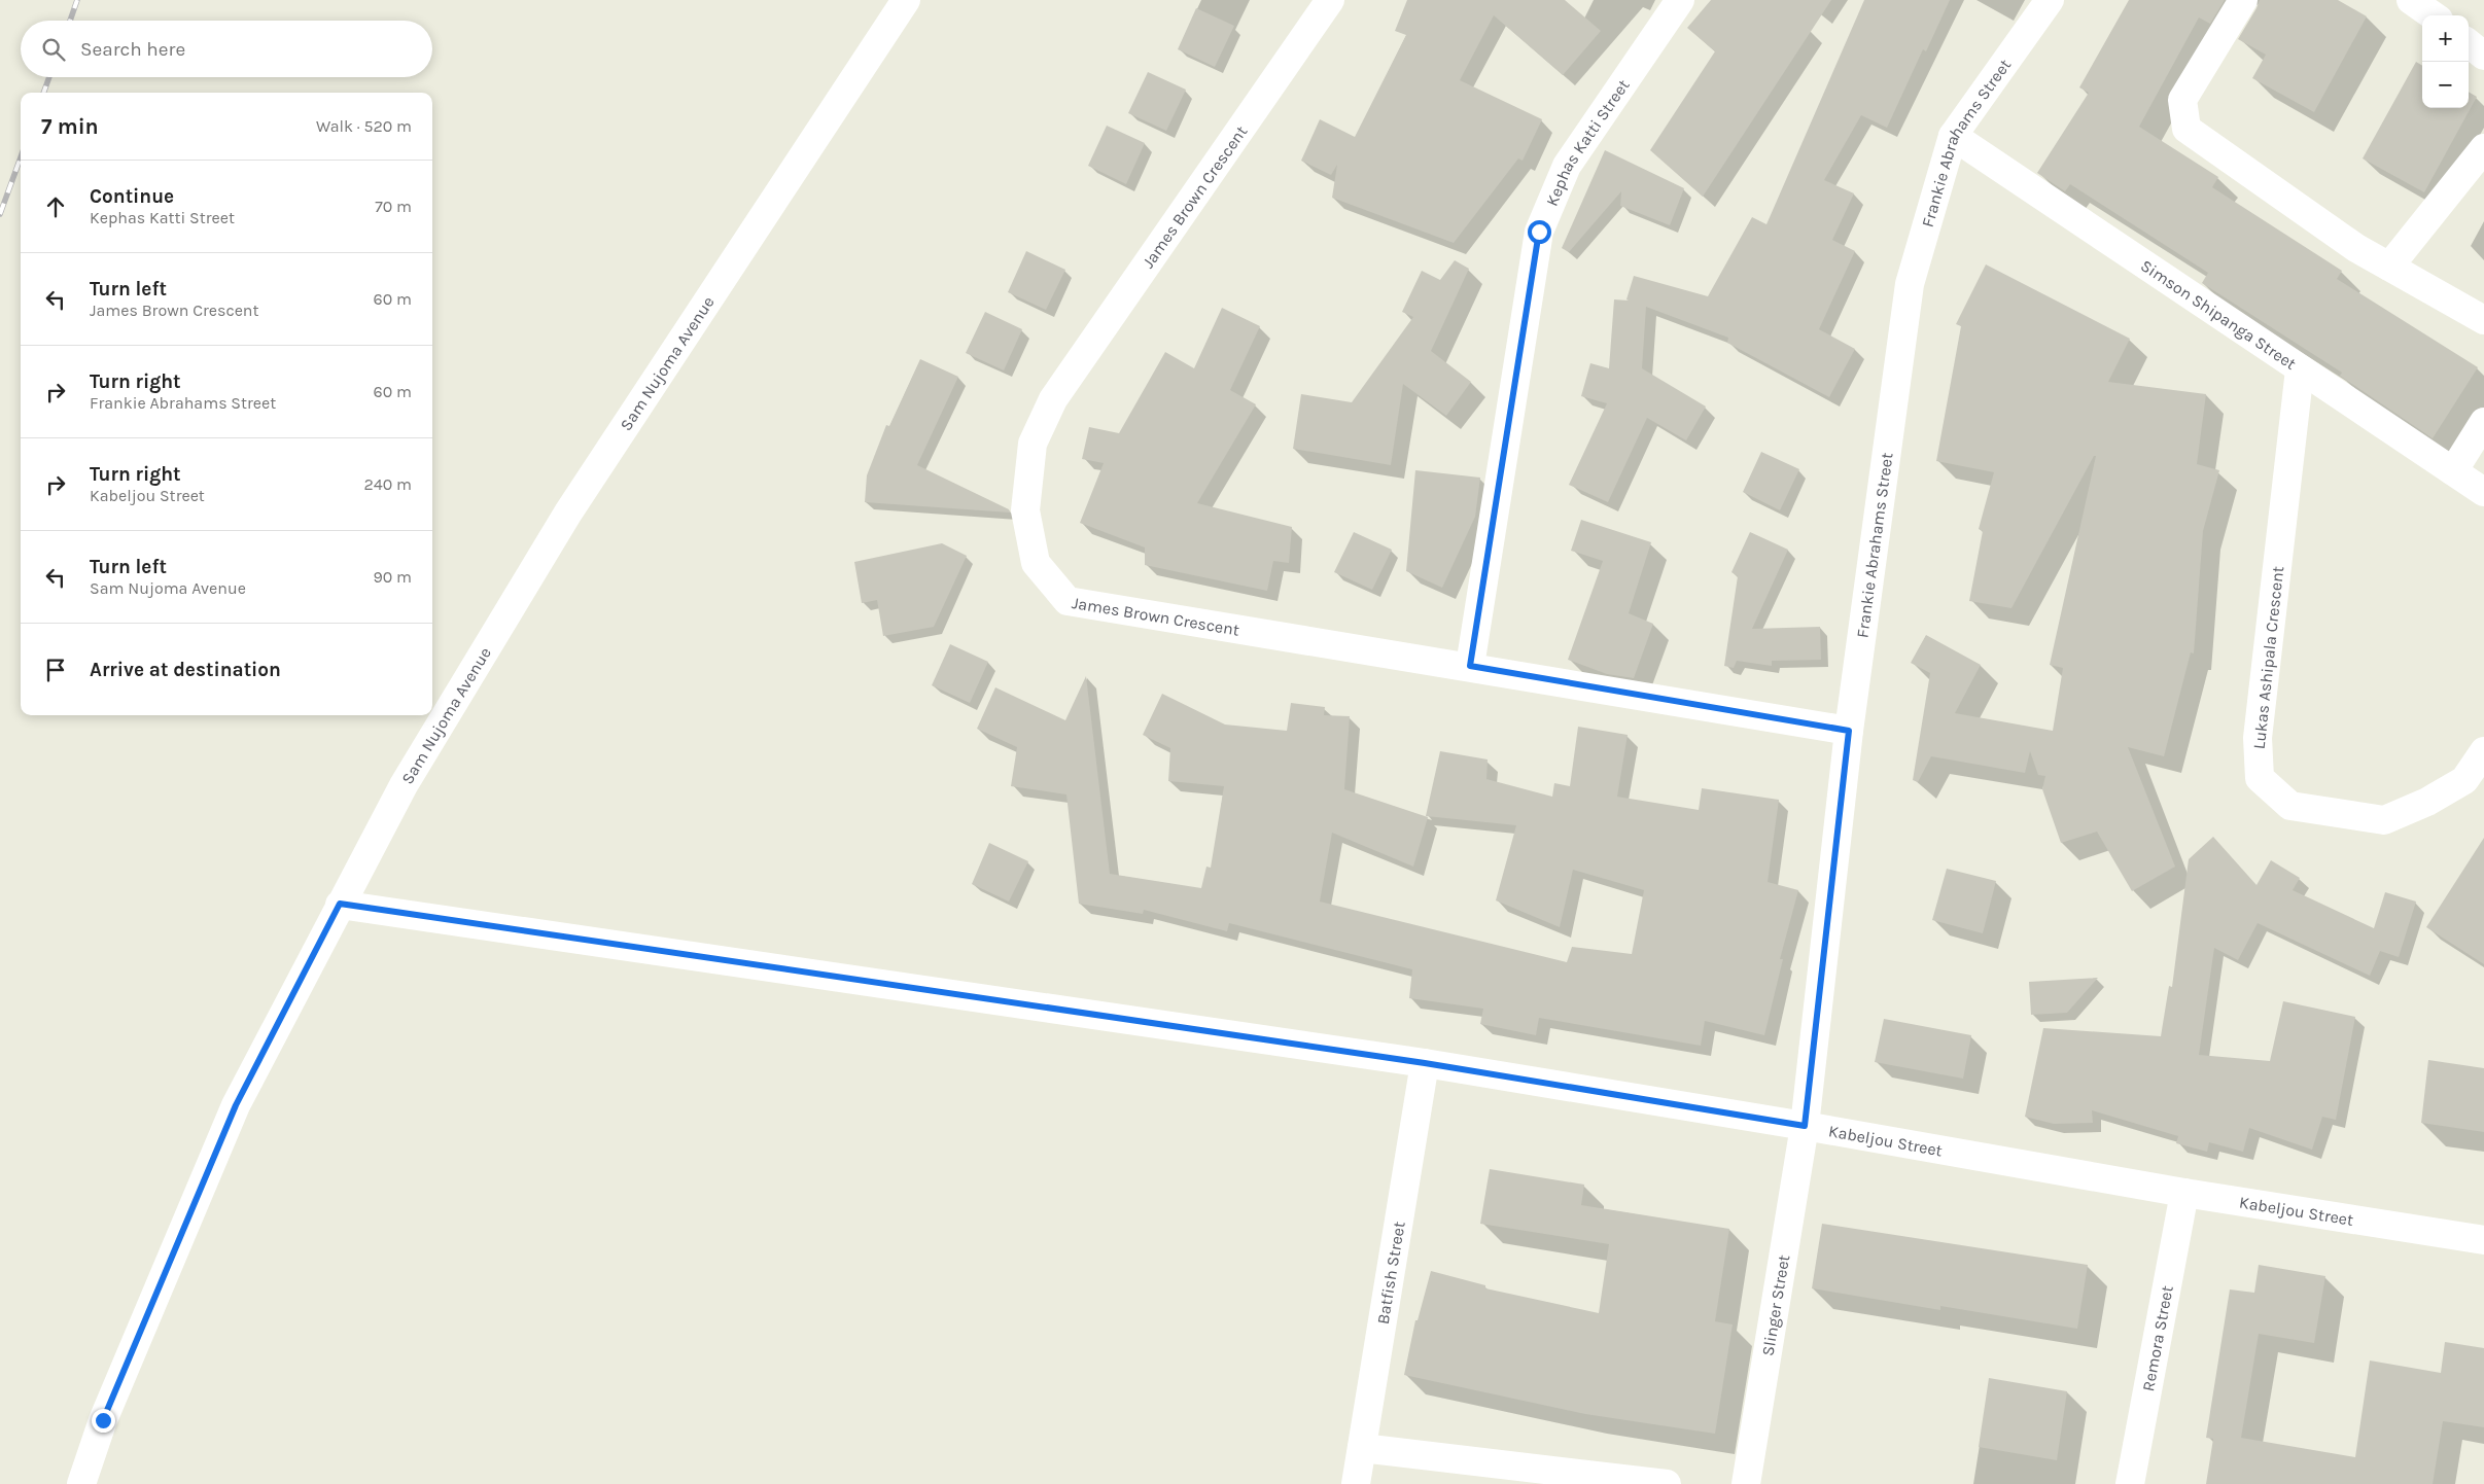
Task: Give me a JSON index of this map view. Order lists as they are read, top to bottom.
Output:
{
  "streets": {
    "street": [
      "Kephas Katti Street",
      "Frankie Abrahams Street",
      "James Brown Crescent",
      "Simson Shipanga Street",
      "Sam Nujoma Avenue",
      "Lukas Ashipala Crescent",
      "Kabeljou Street",
      "Batfish Street",
      "Slinger Street",
      "Remora Street"
    ]
  },
  "crossings": [
    ["Kephas Katti Street", "James Brown Crescent"],
    ["Frankie Abrahams Street", "James Brown Crescent"],
    ["Frankie Abrahams Street", "Simson Shipanga Street"],
    ["Frankie Abrahams Street", "Kabeljou Street"],
    ["Frankie Abrahams Street", "Slinger Street"],
    ["Simson Shipanga Street", "Lukas Ashipala Crescent"],
    ["Sam Nujoma Avenue", "Kabeljou Street"],
    ["Kabeljou Street", "Batfish Street"],
    ["Kabeljou Street", "Slinger Street"],
    ["Kabeljou Street", "Remora Street"]
  ],
  "page": {
    "map_buttons": ["+", "−"],
    "search": "Search here",
    "heading": ["7 min", "Walk · 520 m"],
    "list": [
      ["Continue", "Kephas Katti Street", "70 m"],
      ["Turn left", "James Brown Crescent", "60 m"],
      ["Turn right", "Frankie Abrahams Street", "60 m"],
      ["Turn right", "Kabeljou Street", "240 m"],
      ["Turn left", "Sam Nujoma Avenue", "90 m"],
      "Arrive at destination"
    ]
  }
}
